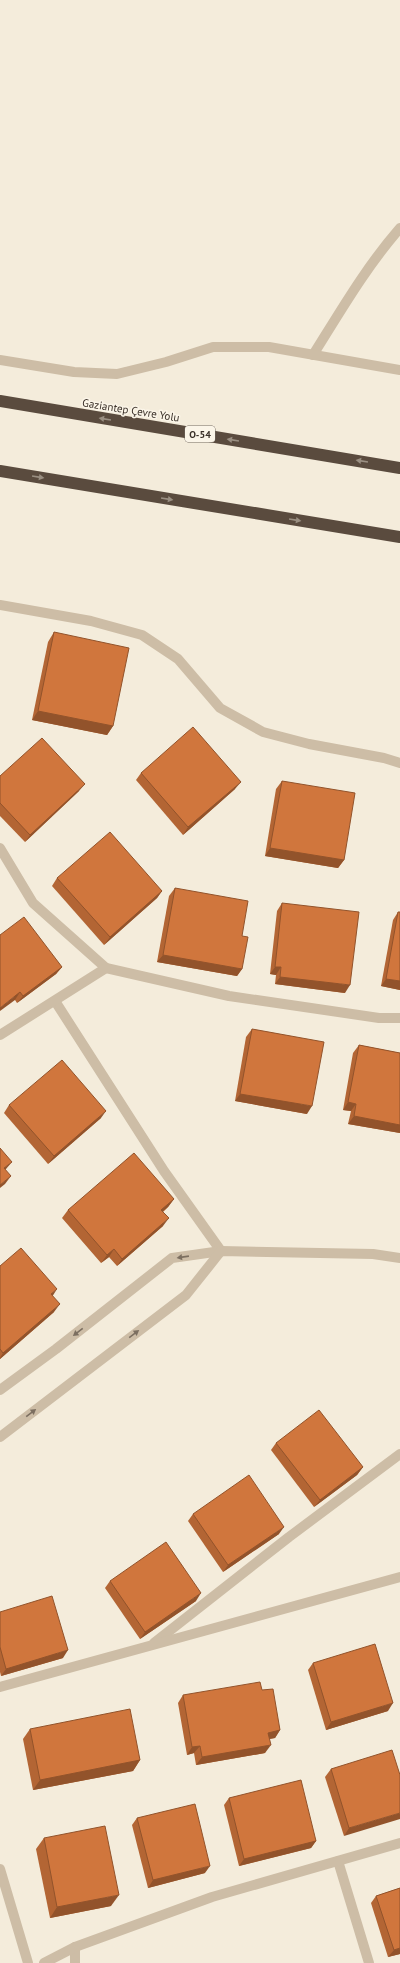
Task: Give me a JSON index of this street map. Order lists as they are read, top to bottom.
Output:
{
  "streets": {
    "highway": ["Gaziantep Çevre Yolu", "O-54"]
  }
}
